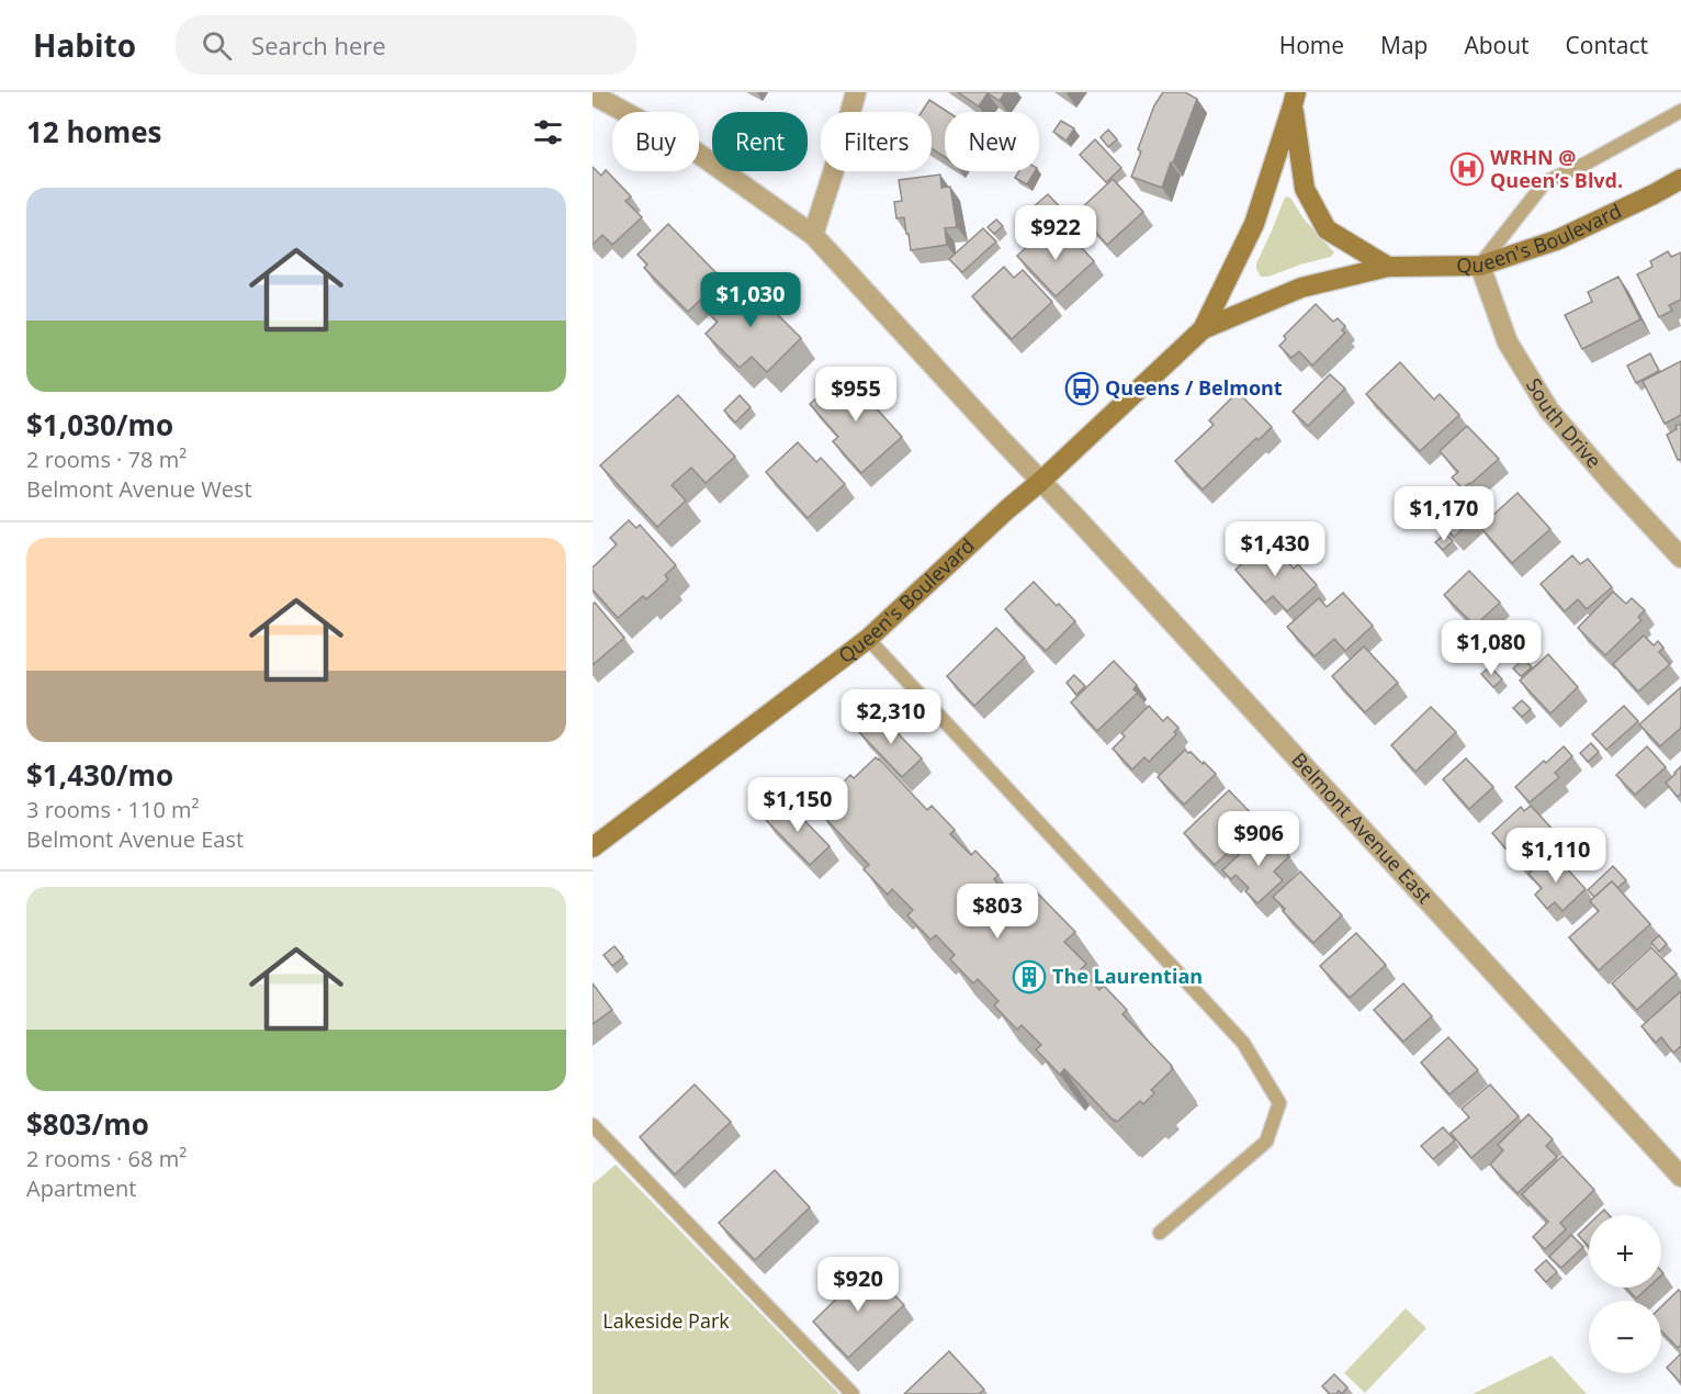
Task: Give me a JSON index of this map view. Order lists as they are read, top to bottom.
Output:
{
  "streets": {
    "street": ["Queen's Boulevard", "South Drive", "Belmont Avenue East"]
  },
  "crossings": [
    ["Queen's Boulevard", "South Drive"],
    ["Queen's Boulevard", "Belmont Avenue East"]
  ],
  "parks": ["Lakeside Park"],
  "places": {
    "hospital": ["WRHN @ Queen’s Blvd."],
    "bus stop": ["Queens / Belmont"],
    "building": ["The Laurentian"]
  },
  "page": {
    "header": "Habito",
    "search": "Search here",
    "nav": [
      "Home",
      "Map",
      "About",
      "Contact"
    ],
    "heading": "12 homes",
    "chip": [
      "Buy",
      "Rent",
      "Filters",
      "New"
    ],
    "list": [
      {
        "name": "$1,030/mo",
        "note": "2 rooms · 78 m² · Belmont Avenue West"
      },
      {
        "name": "$1,430/mo",
        "note": "3 rooms · 110 m² · Belmont Avenue East"
      },
      {
        "name": "$803/mo",
        "note": "2 rooms · 68 m² · Apartment"
      }
    ],
    "price": [
      "$922",
      "$1,030",
      "$955",
      "$1,170",
      "$1,430",
      "$1,080",
      "$2,310",
      "$1,150",
      "$906",
      "$1,110",
      "$803",
      "$920"
    ],
    "map_buttons": ["+", "−"]
  }
}
